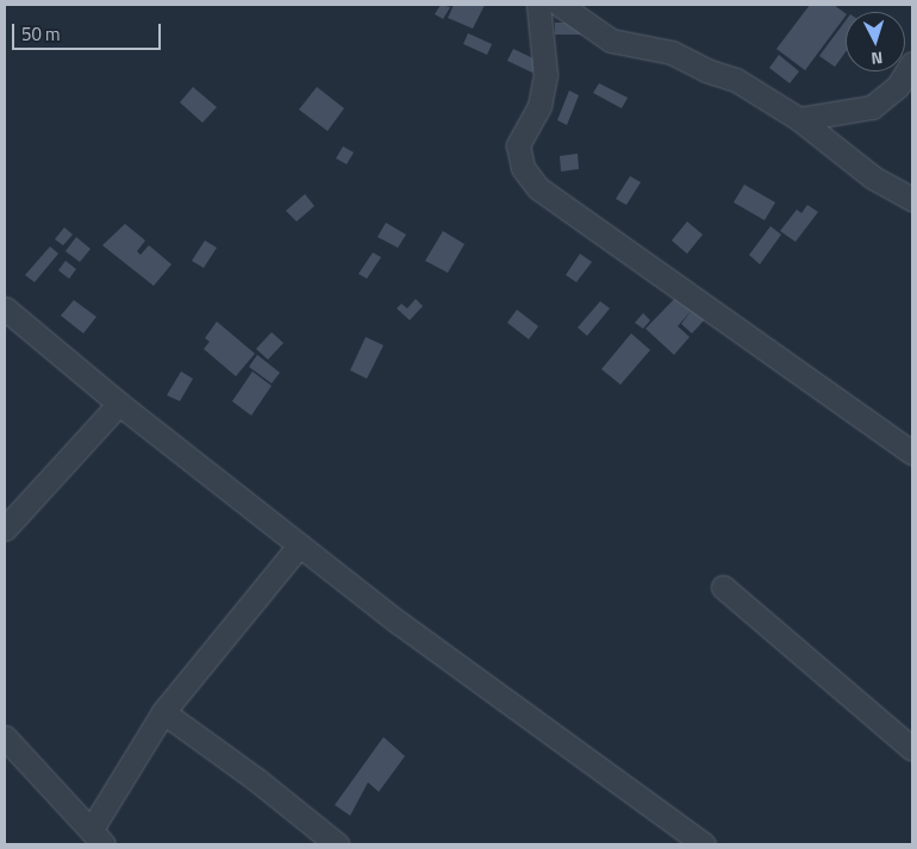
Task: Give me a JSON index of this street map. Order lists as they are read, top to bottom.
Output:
{
  "scale_bar": "50 m",
  "north": "bottom"
}
